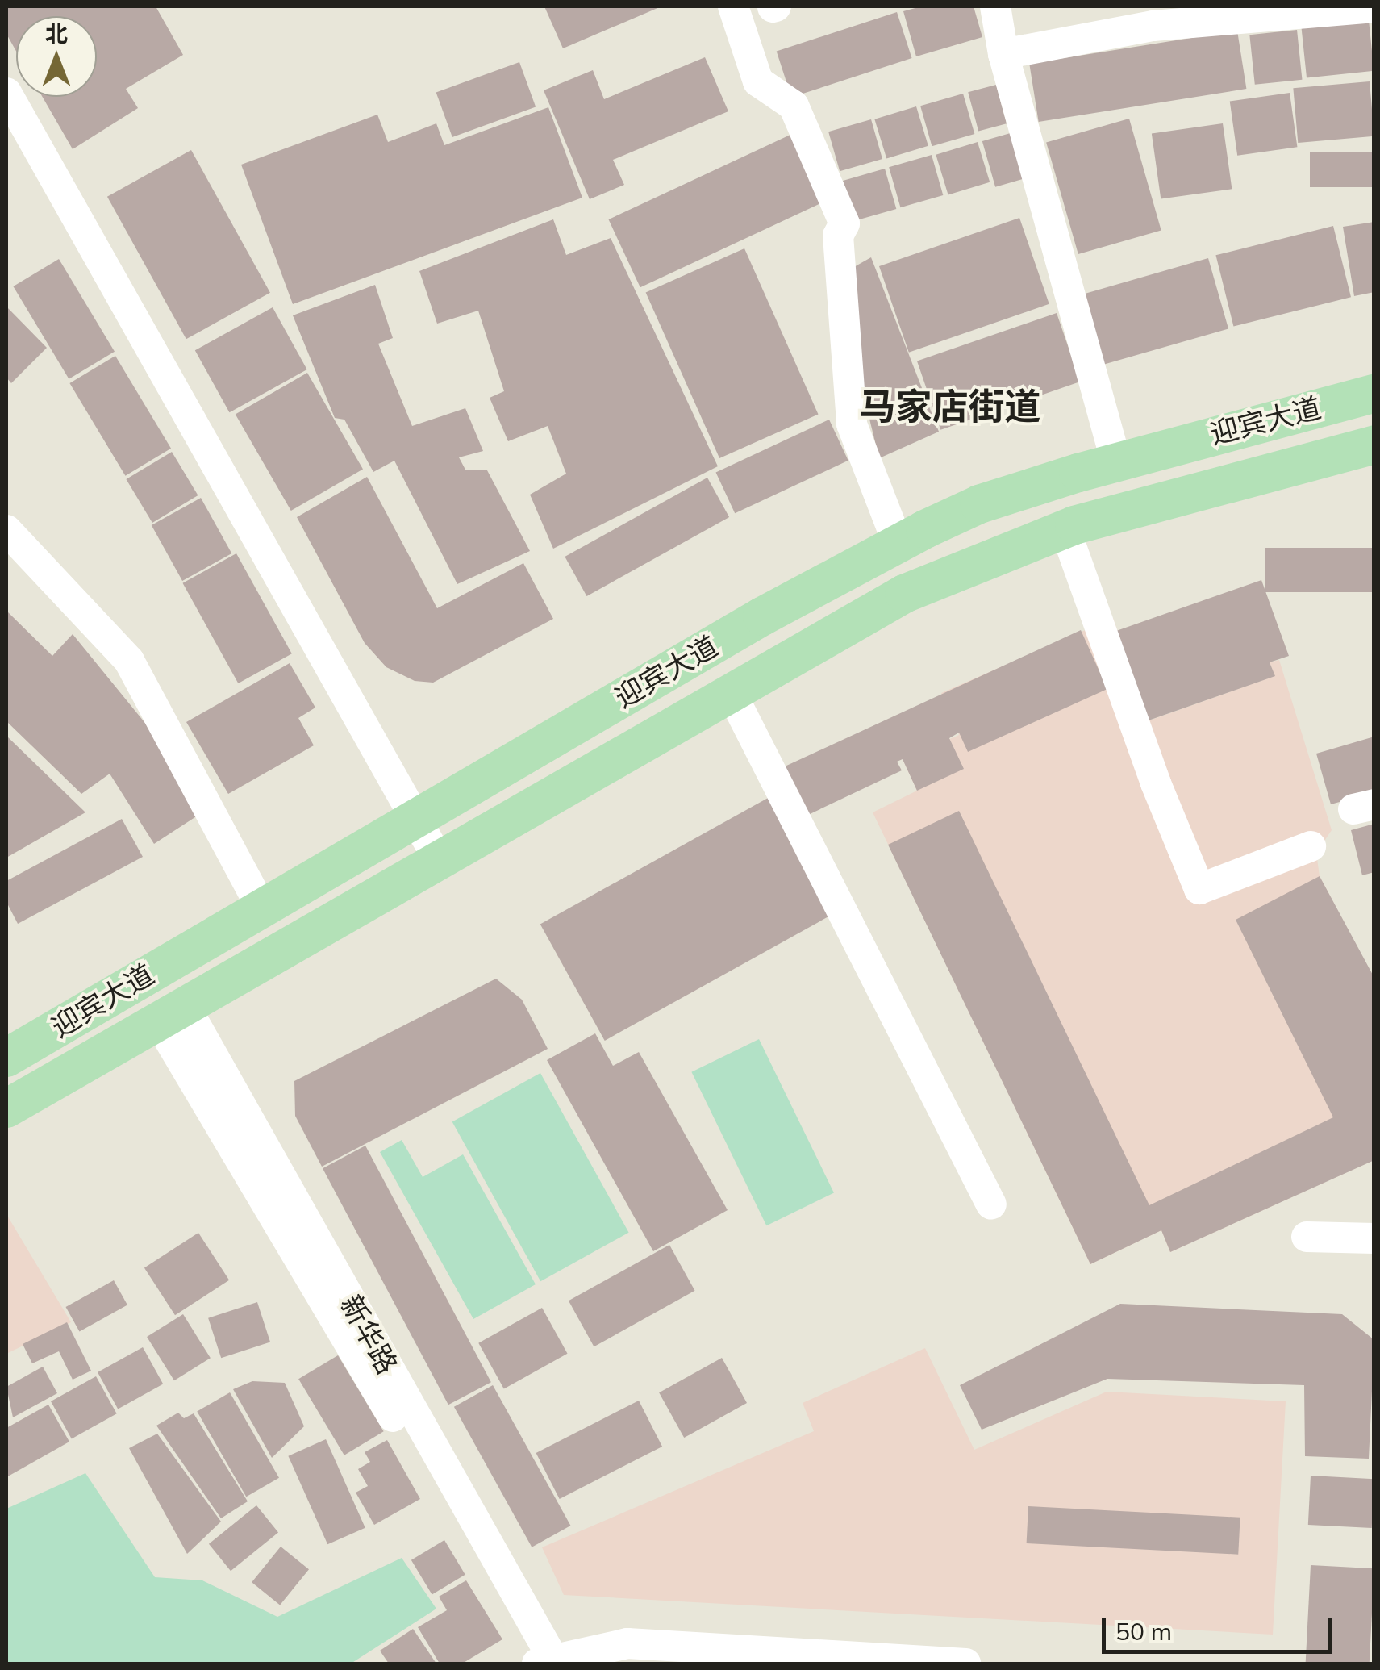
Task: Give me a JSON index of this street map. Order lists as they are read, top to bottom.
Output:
{
  "streets": {
    "main road": ["迎宾大道"],
    "street": ["新华路"]
  },
  "crossings": [
    ["迎宾大道", "新华路"]
  ],
  "districts": ["马家店街道"],
  "scale_bar": "50 m",
  "north": "top"
}
